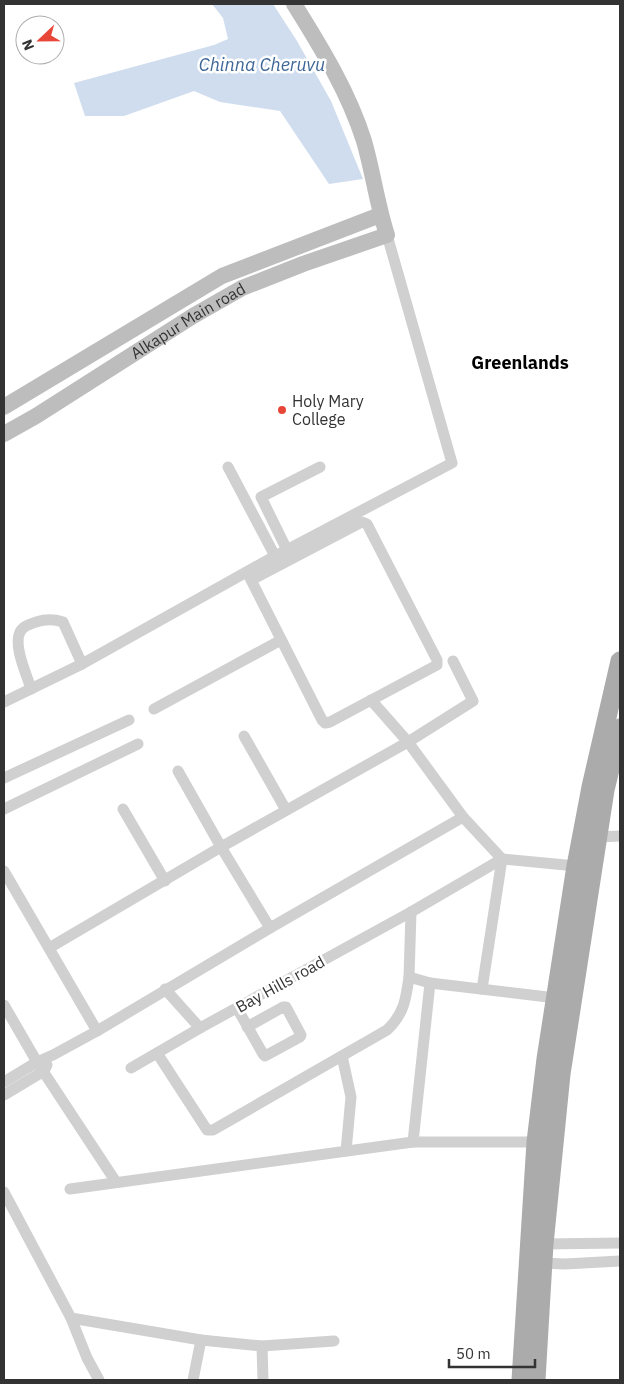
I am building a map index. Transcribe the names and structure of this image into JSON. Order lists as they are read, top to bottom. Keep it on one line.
{"streets":{"street":["Alkapur Main road","Bay Hills road"]},"districts":["Greenlands"],"water":["Chinna Cheruvu"],"places":["Holy Mary College"],"scale_bar":"50 m","north":"left"}
